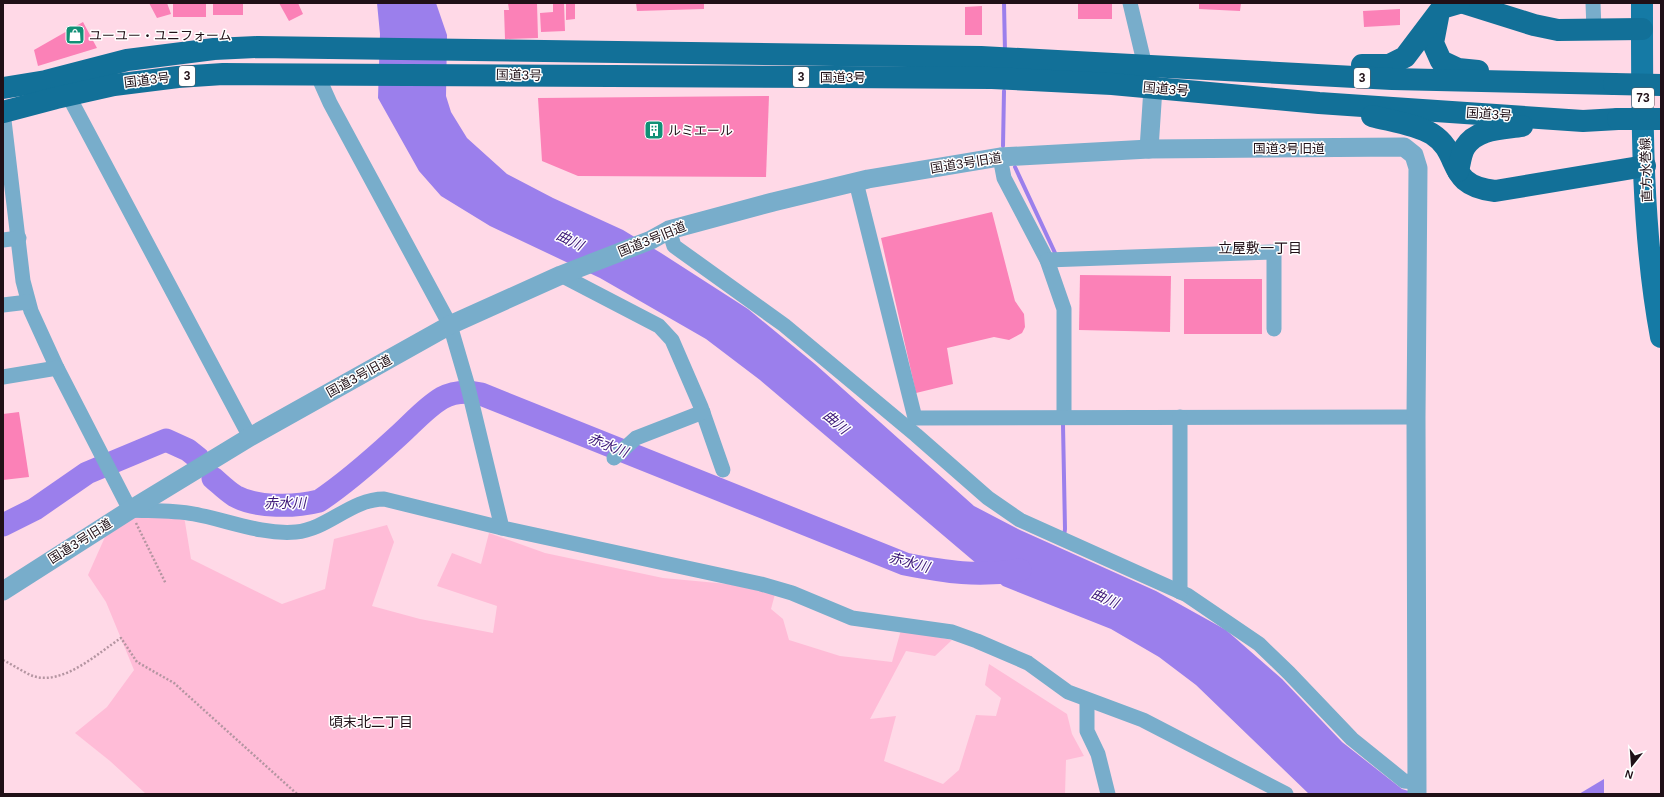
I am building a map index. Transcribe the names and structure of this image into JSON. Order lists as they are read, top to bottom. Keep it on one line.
{"streets":{"highway":["国道3号","3"],"main road":["73","直方水巻線"],"street":["国道3号旧道"]},"districts":["立屋敷一丁目","頃末北二丁目"],"water":["曲川","赤水川"],"places":{"shop":["ユーユー・ユニフォーム"],"building":["ルミエール"]},"north":"bottom"}
